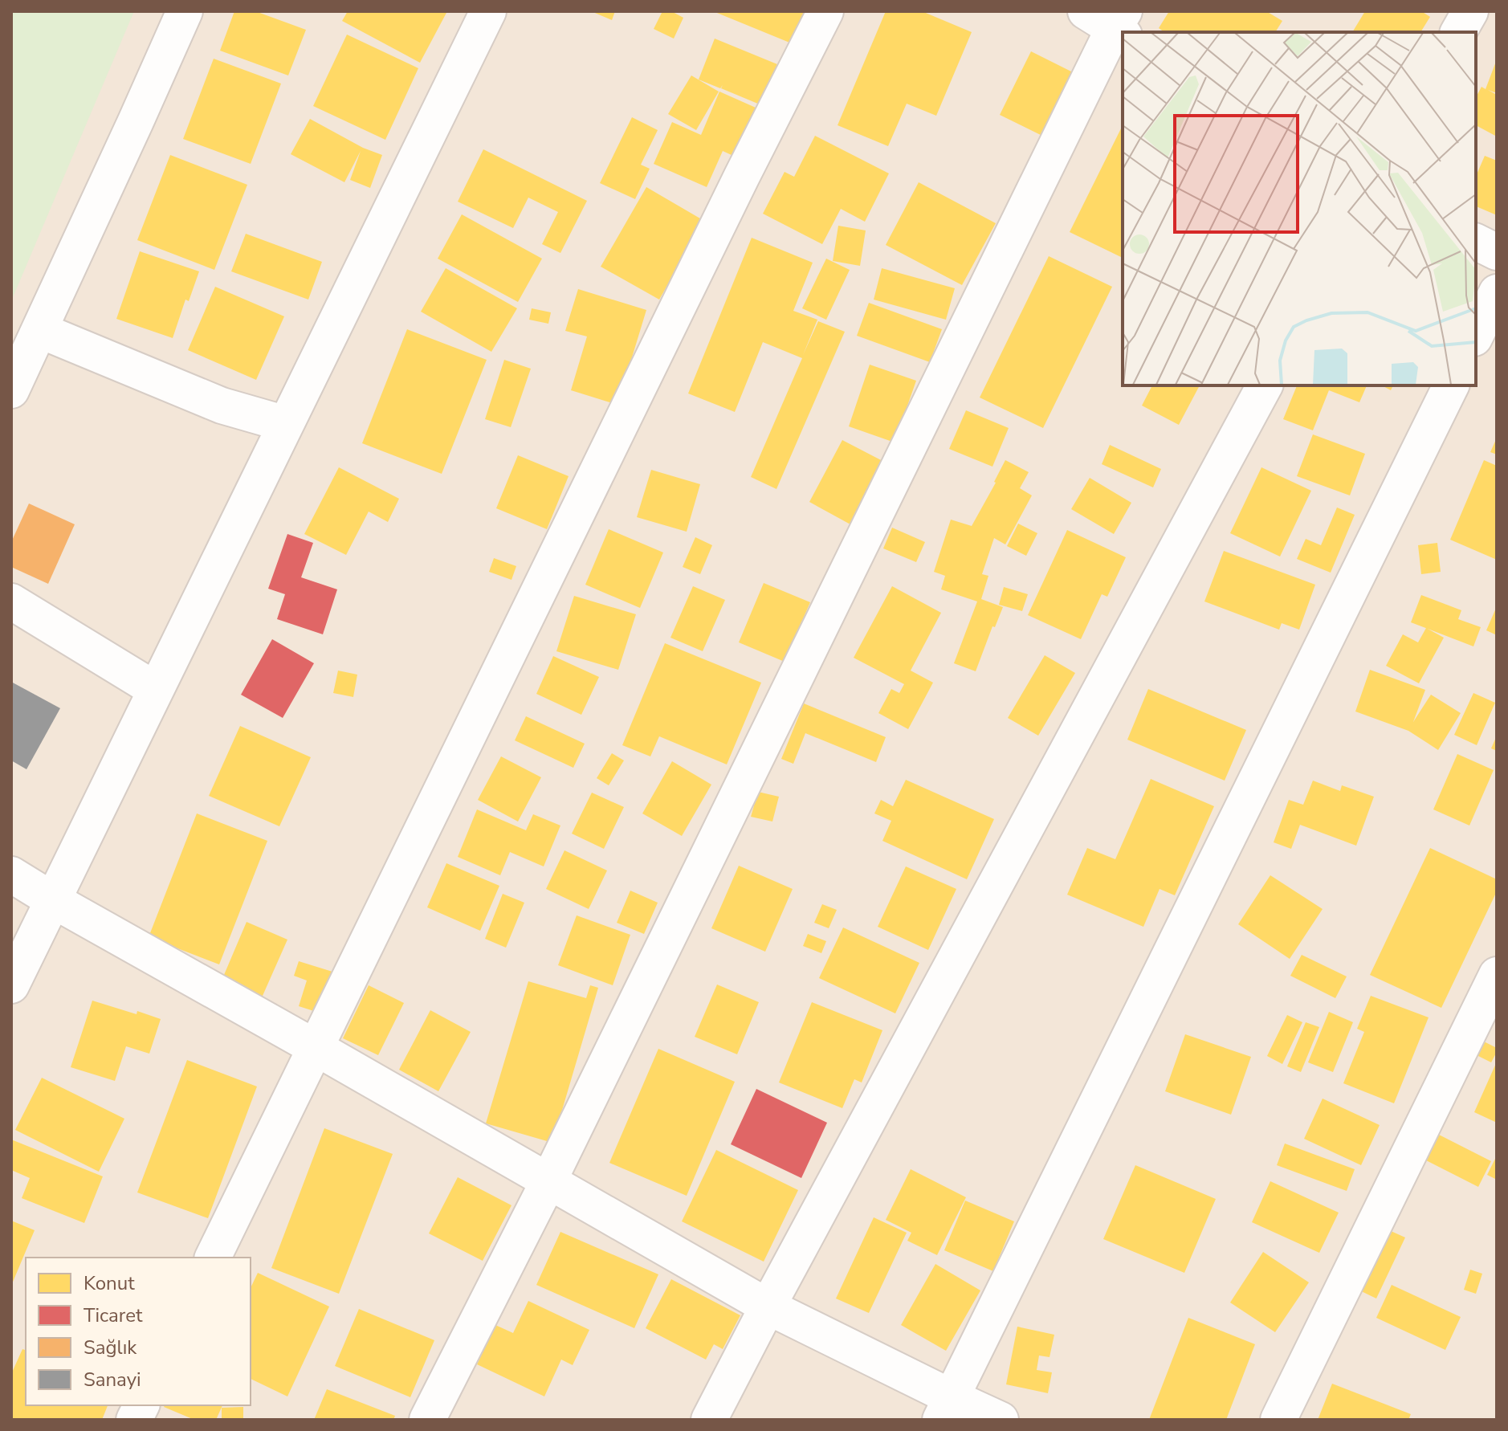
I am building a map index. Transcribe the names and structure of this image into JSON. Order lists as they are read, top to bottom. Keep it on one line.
{"legend":["Konut","Ticaret","Sağlık","Sanayi"]}
